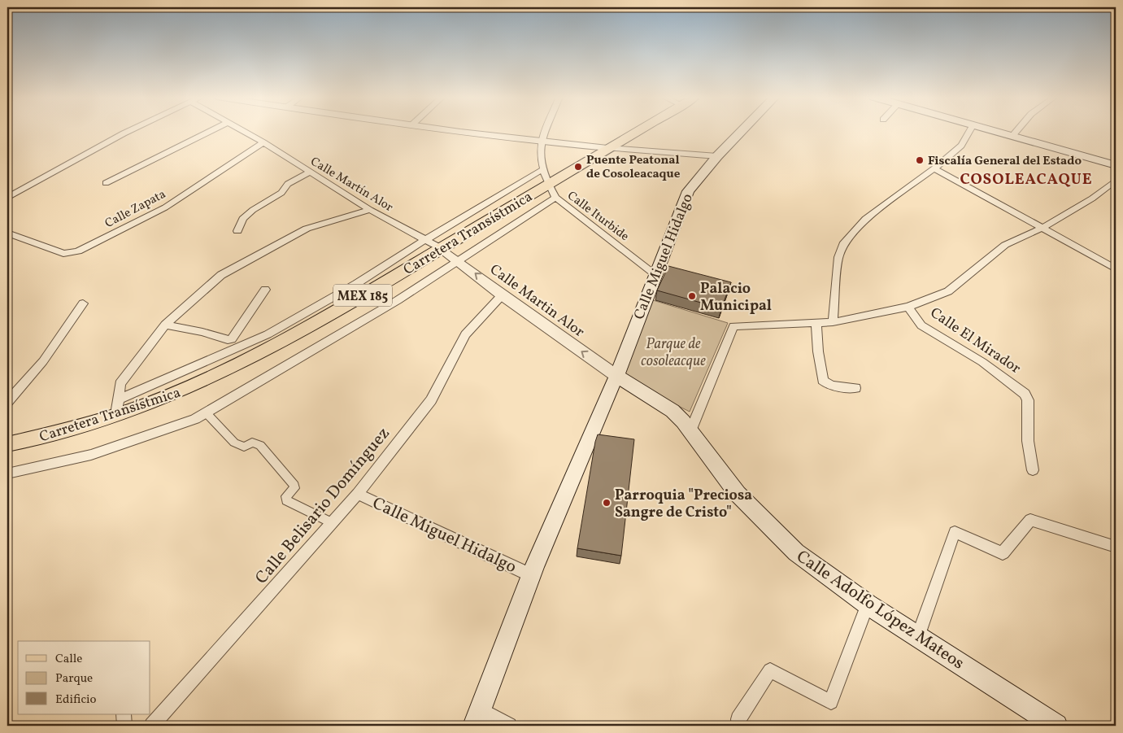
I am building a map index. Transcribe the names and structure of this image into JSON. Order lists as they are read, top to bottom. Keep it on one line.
{"streets":{"main road":["Carretera Transístmica","Calle Miguel Hidalgo","MEX 185","Calle Adolfo López Mateos"],"street":["Calle Martín Alor","Calle Zapata","Calle Iturbide","Calle Martin Alor","Calle El Mirador","Calle Belisario Domínguez"]},"crossings":[["Calle Martín Alor","Calle Zapata"],["Calle Martín Alor","Carretera Transístmica"],["Calle Martín Alor","Calle Martin Alor"],["Calle Iturbide","Carretera Transístmica"],["Calle Iturbide","Calle Miguel Hidalgo"],["Carretera Transístmica","Calle Martin Alor"],["Calle Miguel Hidalgo","Calle Martin Alor"],["Calle Miguel Hidalgo","Calle Belisario Domínguez"],["Calle Miguel Hidalgo","Calle Adolfo López Mateos"],["Calle Martin Alor","Calle Belisario Domínguez"],["Calle Martin Alor","Calle Adolfo López Mateos"]],"one_way":["Calle Martin Alor"],"districts":["COSOLEACAQUE"],"parks":["Parque de cosoleacque"],"places":["Fiscalía General del Estado","Puente Peatonal de Cosoleacaque","Palacio Municipal","Parroquia \"Preciosa Sangre de Cristo\""],"legend":["Calle","Parque","Edificio"]}
